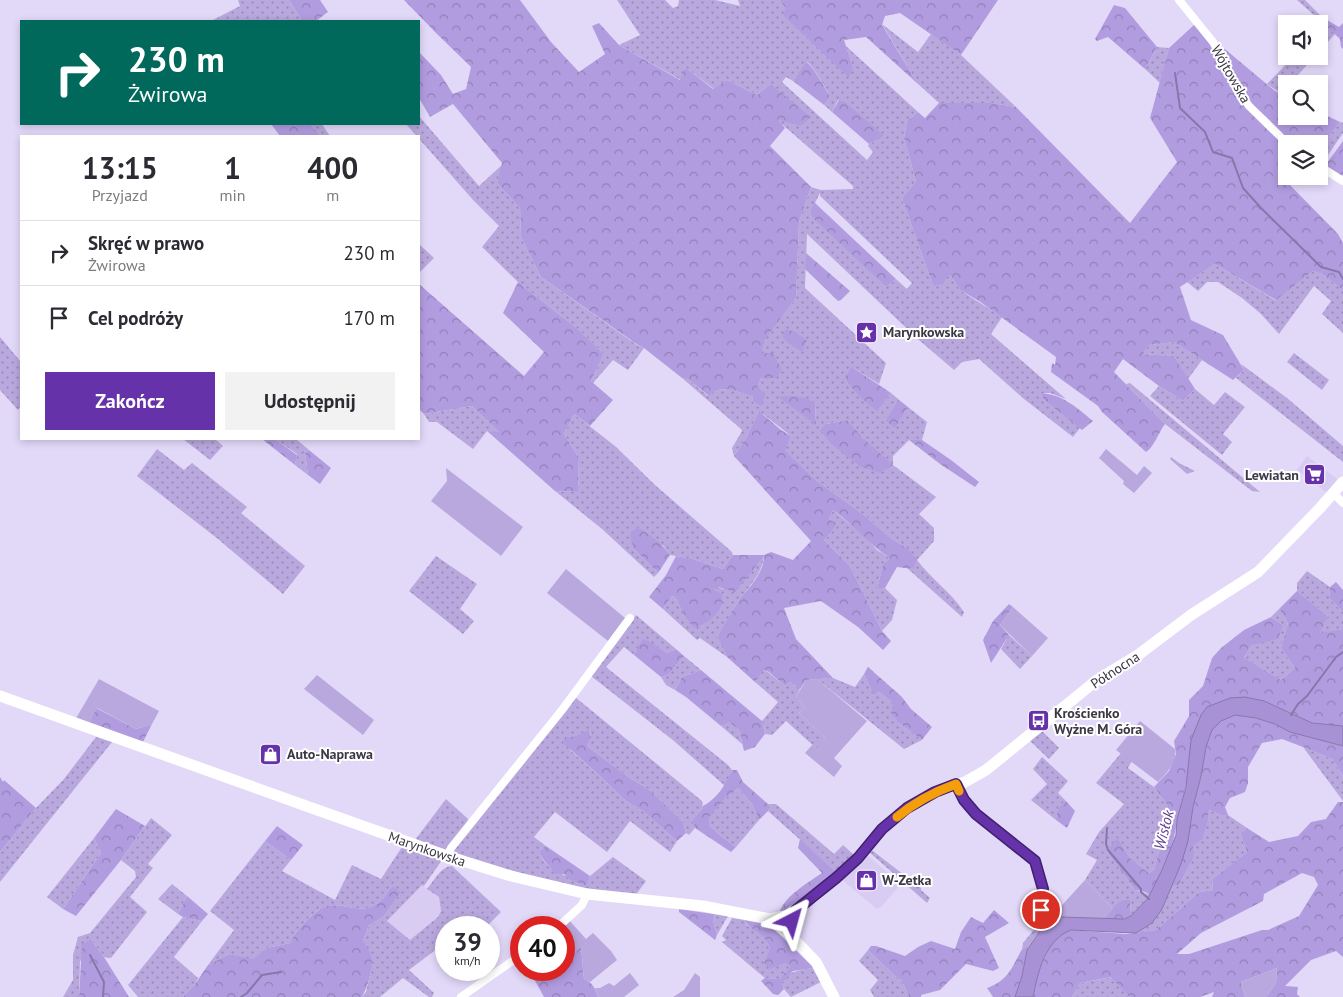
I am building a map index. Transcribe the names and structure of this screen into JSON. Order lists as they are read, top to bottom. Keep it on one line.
{"streets":{"street":["Wójtowska","Północna","Marynkowska"]},"crossings":[["Północna","Marynkowska"]],"water":["Wisłok"],"places":{"place":["Marynkowska"],"supermarket":["Lewiatan"],"bus stop":["Krościenko Wyżne M. Góra"],"shop":["Auto-Naprawa","W-Zetka"]},"page":{"turn":["230 m","Żwirowa"],"eta":["13:15","Przyjazd","1","min","400","m"],"list":[{"name":"Skręć w prawo","note":"Żwirowa","value":"230 m"},{"name":"Cel podróży","value":"170 m"}],"buttons":["Zakończ","Udostępnij"],"speed":"39 km/h","limit":"40"}}
